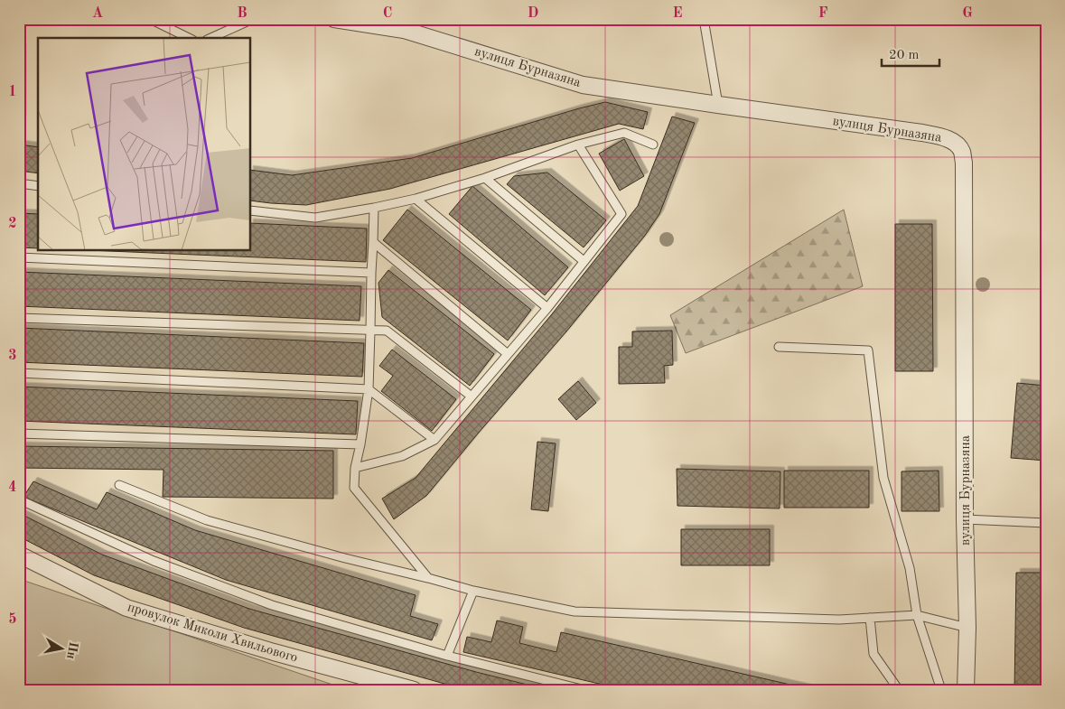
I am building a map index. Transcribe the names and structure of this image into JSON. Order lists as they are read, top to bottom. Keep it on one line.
{"streets":{"street":["вулиця Бурназяна","провулок Миколи Хвильового"]},"scale_bar":"20 m","north":"right","grid":{"columns":["A","B","C","D","E","F","G"],"rows":["1","2","3","4","5"]}}
